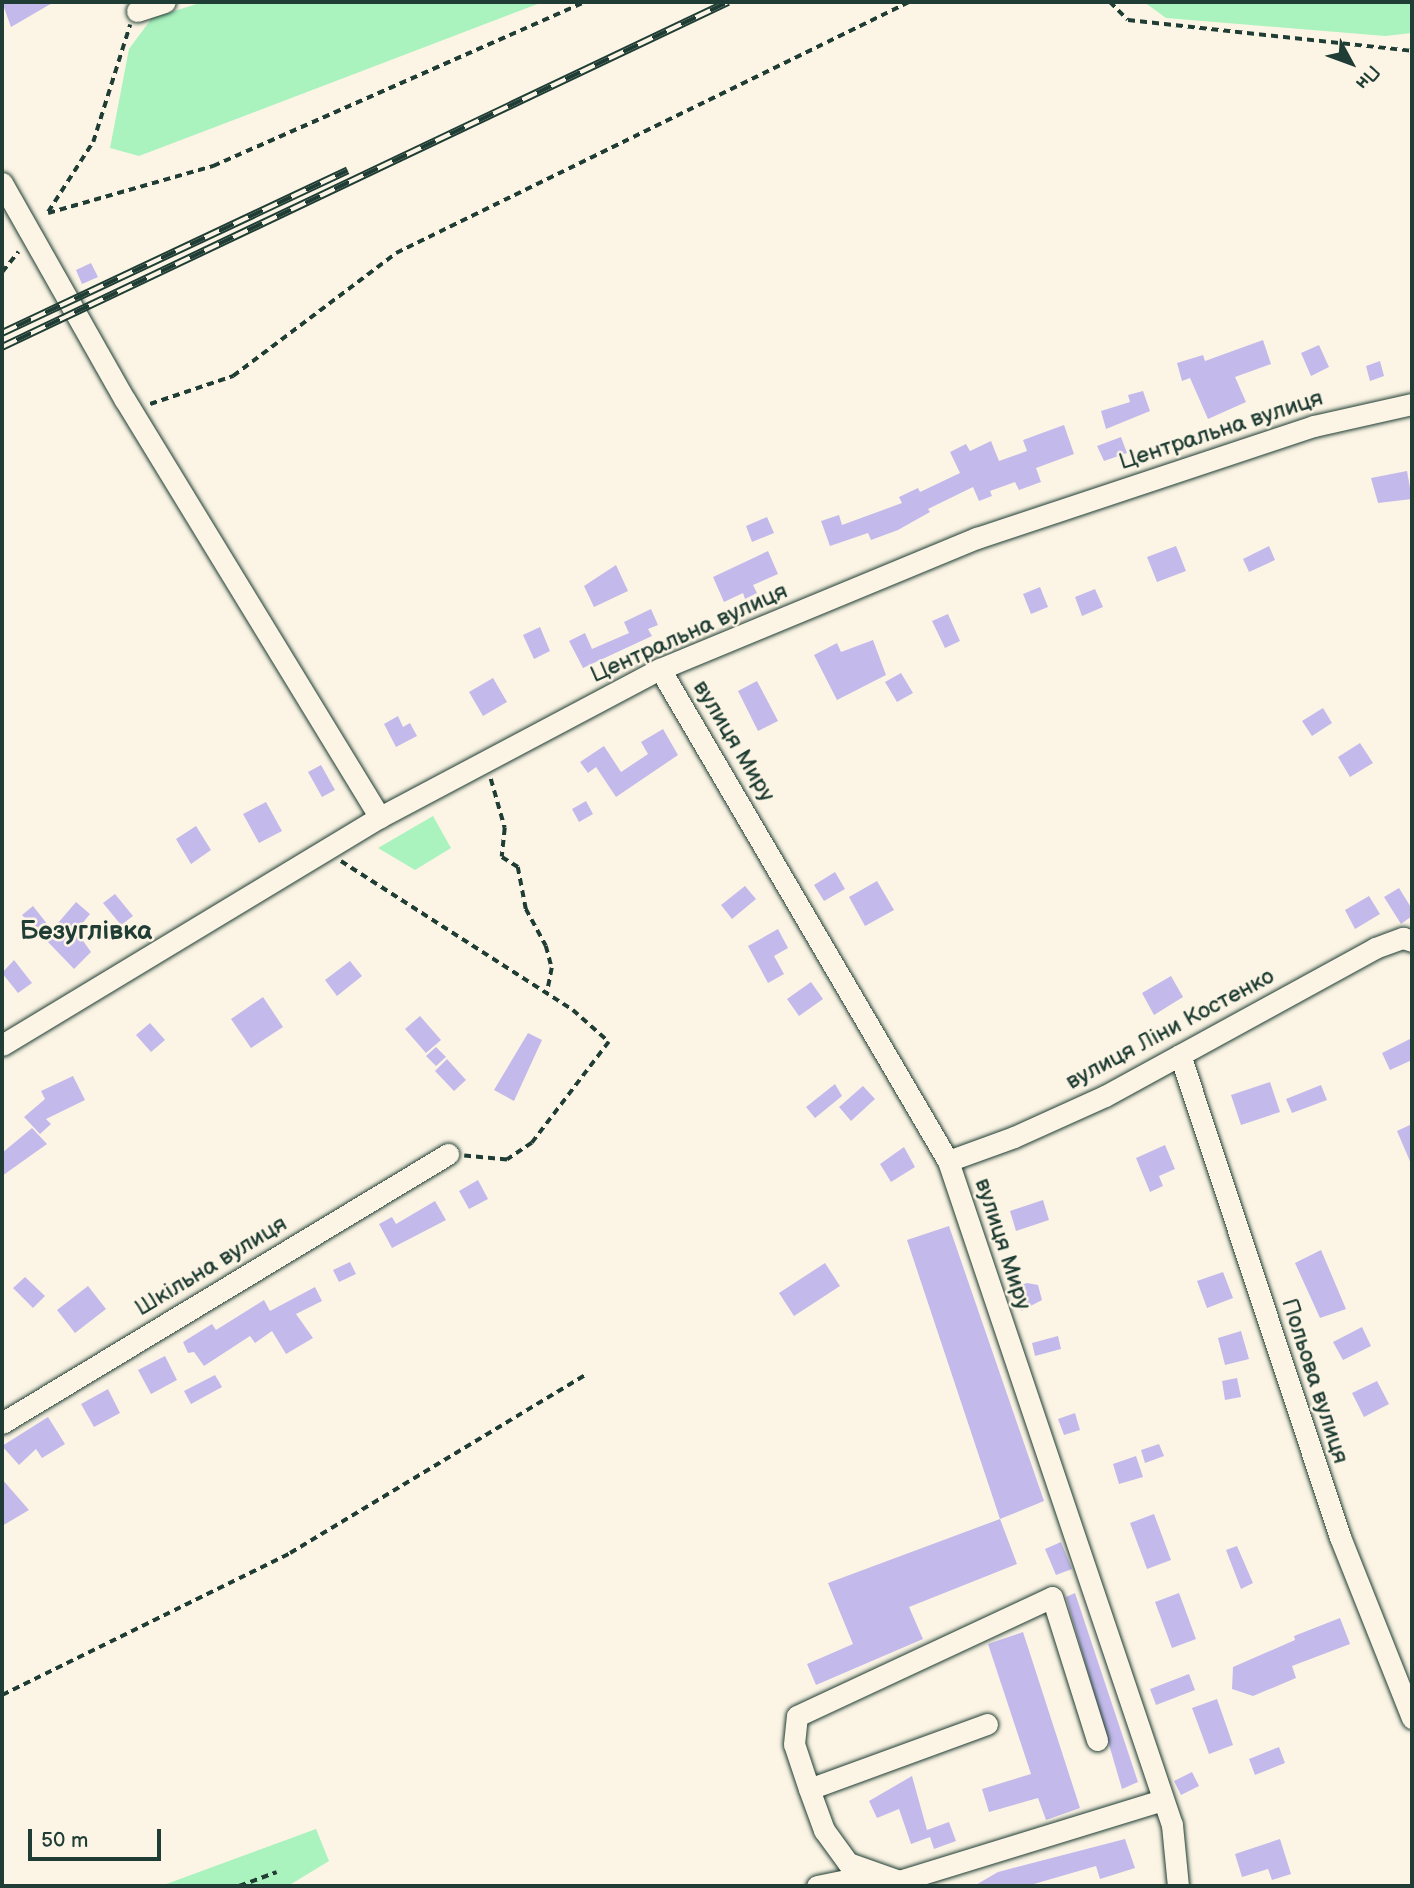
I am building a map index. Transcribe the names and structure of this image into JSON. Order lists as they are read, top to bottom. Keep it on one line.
{"streets":{"street":["Центральна вулиця","вулиця Миру","вулиця Ліни Костенко","Шкільна вулиця","Польова вулиця"]},"crossings":[["Центральна вулиця","вулиця Миру"],["вулиця Миру","вулиця Ліни Костенко"],["вулиця Ліни Костенко","Польова вулиця"]],"districts":["Безуглівка"],"scale_bar":"50 m","north":"bottom right"}
